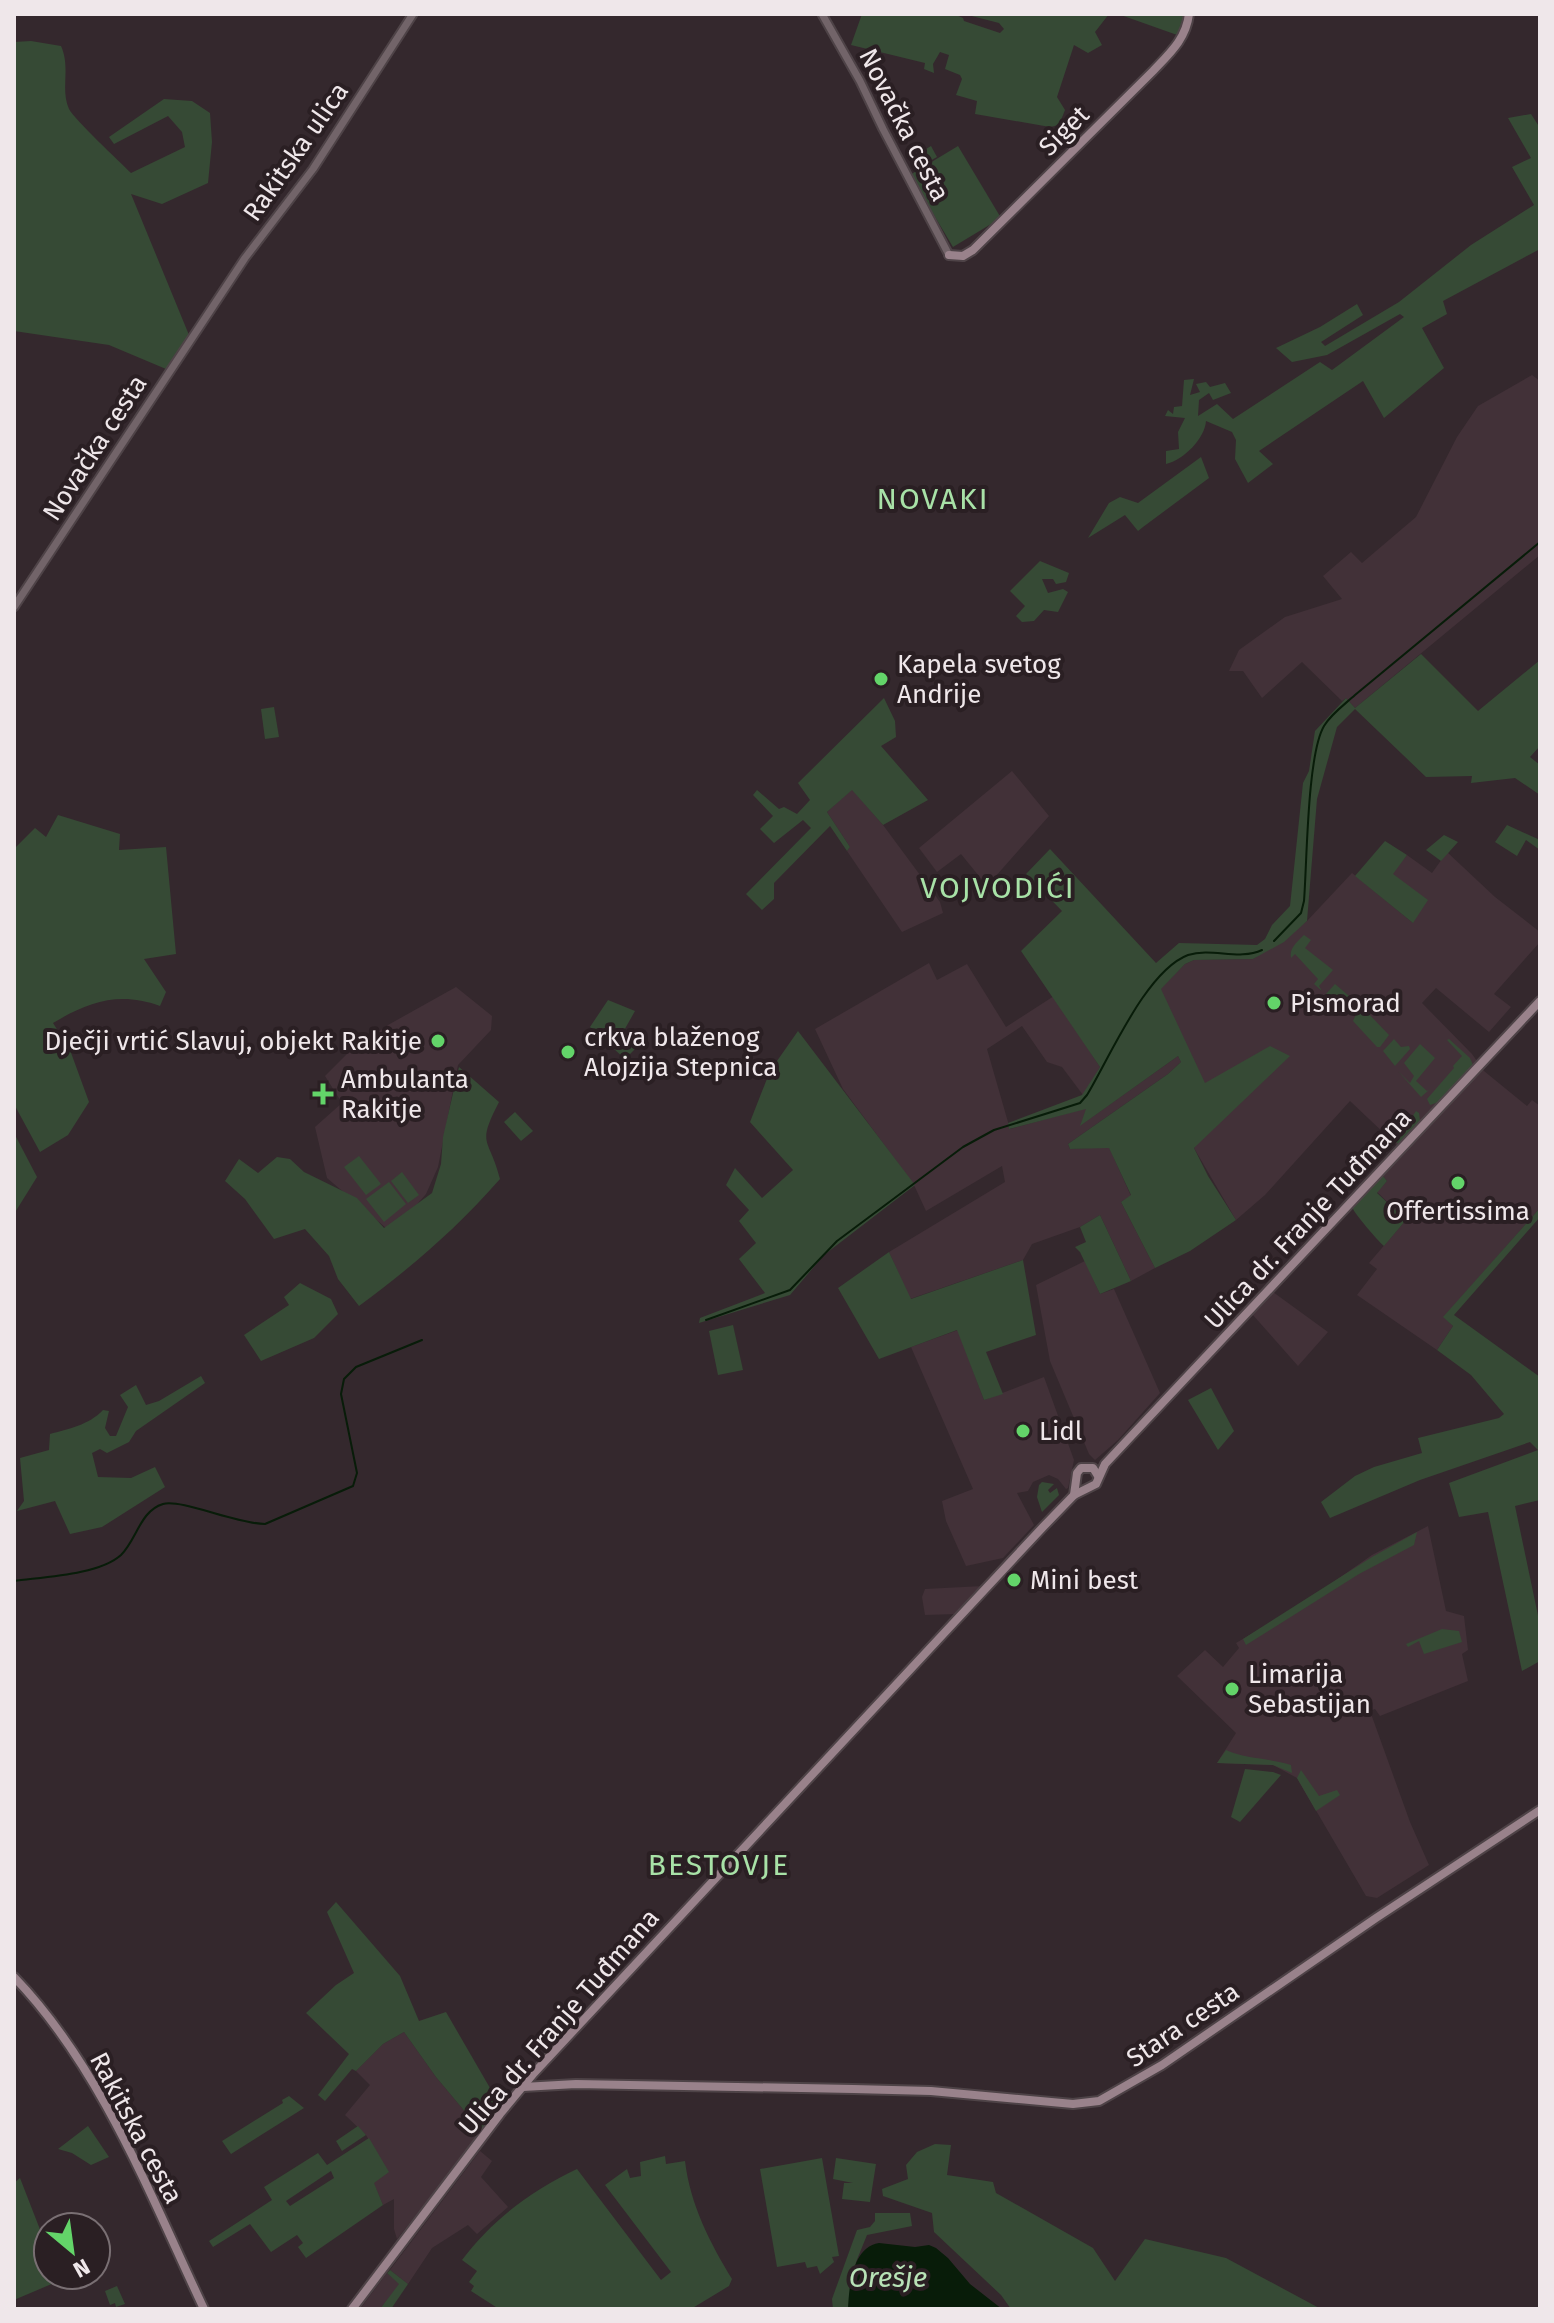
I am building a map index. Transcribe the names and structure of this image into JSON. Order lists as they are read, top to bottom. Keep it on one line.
{"streets":{"main road":["Siget","Ulica dr. Franje Tuđmana","Stara cesta","Rakitska cesta"],"street":["Novačka cesta","Rakitska ulica"]},"crossings":[["Novačka cesta","Siget"],["Novačka cesta","Rakitska ulica"],["Ulica dr. Franje Tuđmana","Stara cesta"]],"districts":["NOVAKI","VOJVODIĆI","BESTOVJE"],"water":["Orešje"],"places":{"other":["Kapela svetog Andrije","Pismorad","Dječji vrtić Slavuj, objekt Rakitje","crkva blaženog Alojzija Stepnica","Offertissima","Lidl","Mini best","Limarija Sebastijan"],"health":["Ambulanta Rakitje"]},"north":"bottom right"}
